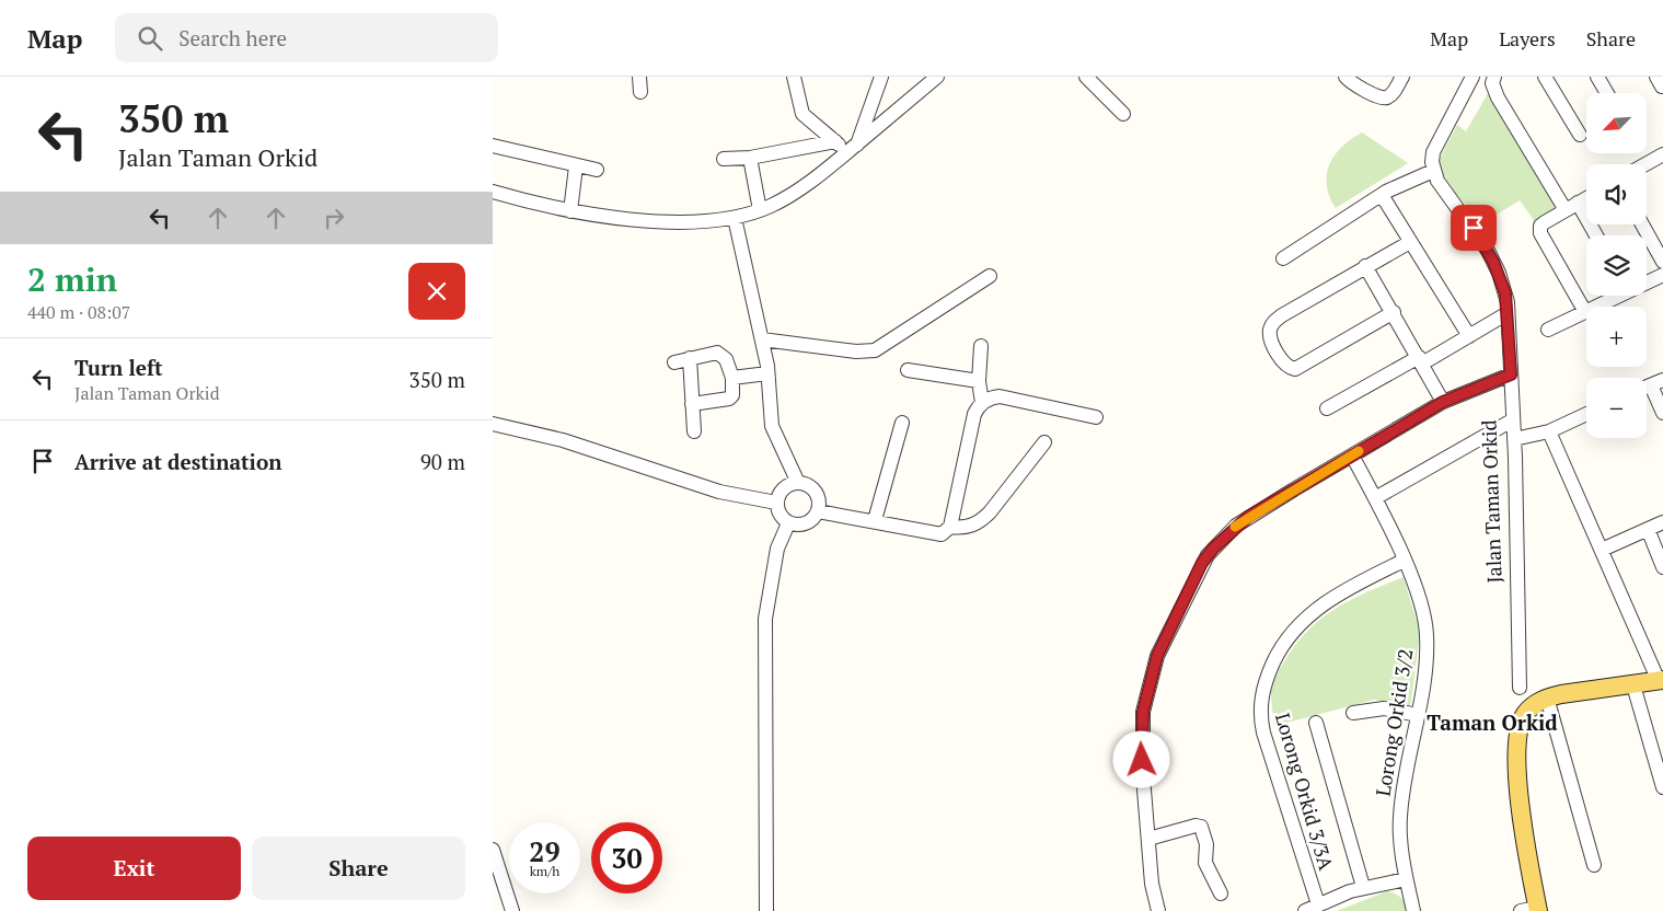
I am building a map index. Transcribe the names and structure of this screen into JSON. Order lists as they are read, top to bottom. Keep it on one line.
{"streets":{"street":["Jalan Taman Orkid","Lorong Orkid 3/2","Lorong Orkid 3/3A"]},"crossings":[["Lorong Orkid 3/2","Lorong Orkid 3/3A"]],"districts":["Taman Orkid"],"north":"bottom left","page":{"header":"Map","search":"Search here","nav":["Map","Layers","Share"],"turn":["350 m","Jalan Taman Orkid"],"map_buttons":["+","−"],"heading":["2 min","440 m · 08:07"],"list":[{"name":"Turn left","note":"Jalan Taman Orkid","value":"350 m"},{"name":"Arrive at destination","value":"90 m"}],"speed":"29 km/h","limit":"30","buttons":["Exit","Share"]}}
